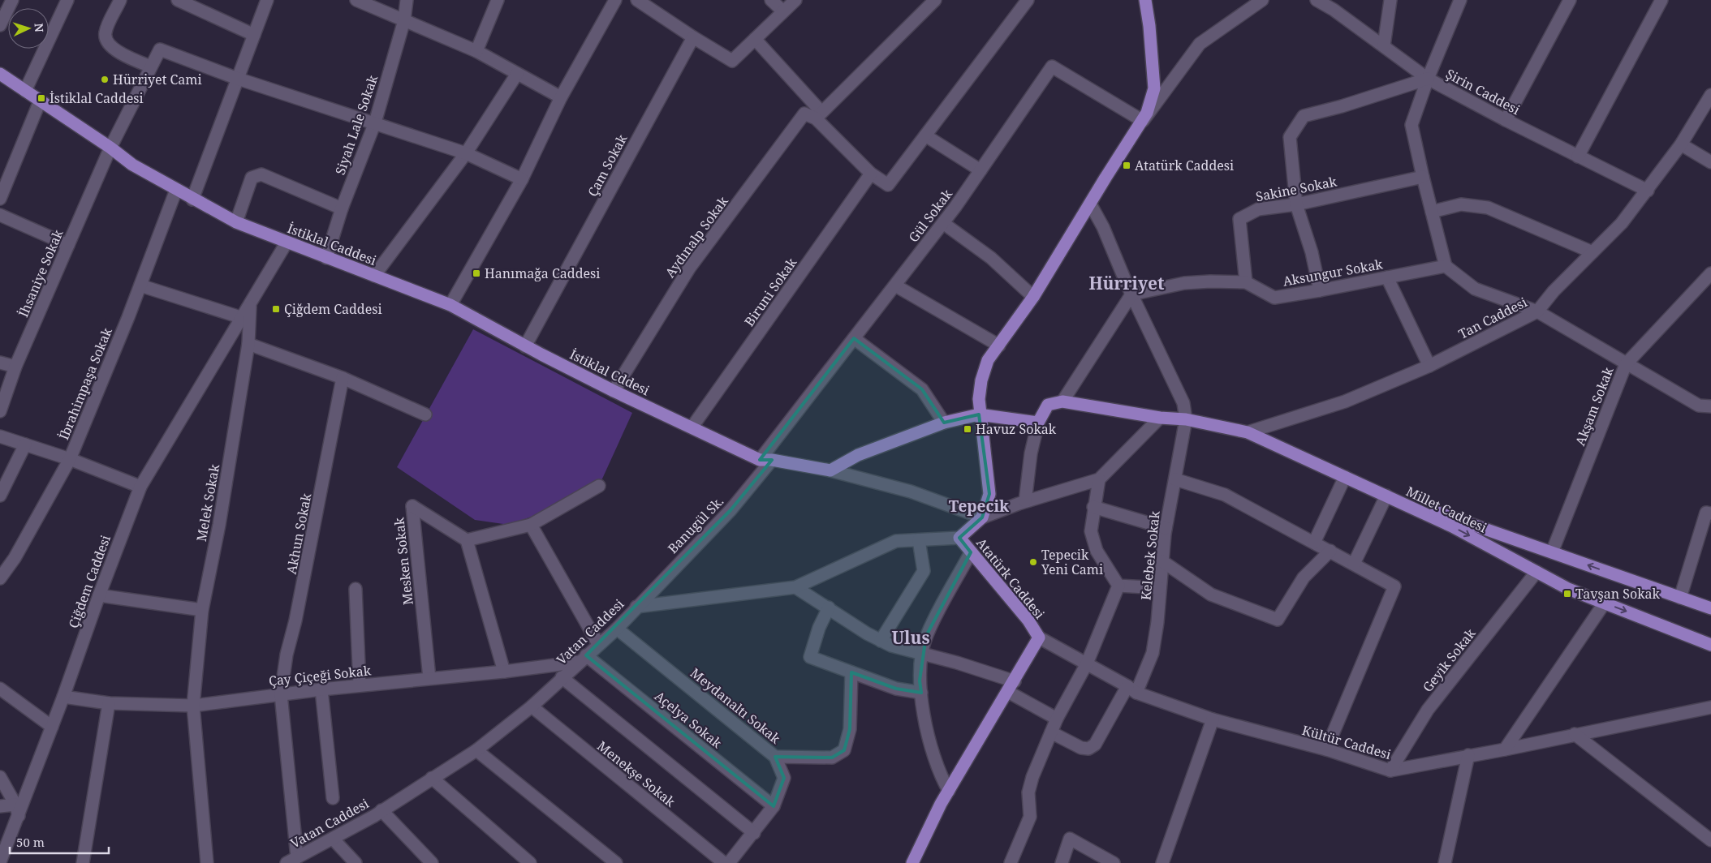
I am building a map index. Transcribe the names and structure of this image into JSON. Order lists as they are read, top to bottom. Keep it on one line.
{"streets":{"main road":["İstiklal Caddesi","İstiklal Cddesi","Millet Caddesi","Atatürk Caddesi"],"street":["Şirin Caddesi","Siyah Lale Sokak","Çam Sokak","Sakine Sokak","Gül Sokak","Aydınalp Sokak","Aksungur Sokak","İhsaniye Sokak","Biruni Sokak","Tan Caddesi","İbrahimpaşa Sokak","Akşam Sokak","Melek Sokak","Banugül Sk.","Akhun Sokak","Kelebek Sokak","Mesken Sokak","Çiğdem Caddesi","Vatan Caddesi","Geyik Sokak","Çay Çiçeği Sokak","Meydanaltı Sokak","Açelya Sokak","Kültür Caddesi","Menekşe Sokak"]},"crossings":[["Şirin Caddesi","Tan Caddesi"],["Siyah Lale Sokak","İstiklal Caddesi"],["Çam Sokak","İstiklal Cddesi"],["Sakine Sokak","Aksungur Sokak"],["Gül Sokak","İstiklal Cddesi"],["Gül Sokak","Banugül Sk."],["Gül Sokak","Atatürk Caddesi"],["Aydınalp Sokak","İstiklal Cddesi"],["İstiklal Caddesi","İhsaniye Sokak"],["İstiklal Caddesi","İstiklal Cddesi"],["İstiklal Caddesi","İbrahimpaşa Sokak"],["İstiklal Caddesi","Çiğdem Caddesi"],["Biruni Sokak","İstiklal Cddesi"],["İstiklal Cddesi","Banugül Sk."],["Akşam Sokak","Millet Caddesi"],["Melek Sokak","Çiğdem Caddesi"],["Melek Sokak","Çay Çiçeği Sokak"],["Millet Caddesi","Geyik Sokak"],["Banugül Sk.","Vatan Caddesi"],["Akhun Sokak","Vatan Caddesi"],["Akhun Sokak","Çay Çiçeği Sokak"],["Kelebek Sokak","Kültür Caddesi"],["Mesken Sokak","Çay Çiçeği Sokak"],["Atatürk Caddesi","Vatan Caddesi"],["Atatürk Caddesi","Kültür Caddesi"],["Çiğdem Caddesi","Çay Çiçeği Sokak"],["Vatan Caddesi","Çay Çiçeği Sokak"],["Vatan Caddesi","Meydanaltı Sokak"],["Vatan Caddesi","Açelya Sokak"],["Vatan Caddesi","Menekşe Sokak"],["Geyik Sokak","Kültür Caddesi"],["Çay Çiçeği Sokak","Açelya Sokak"],["Meydanaltı Sokak","Açelya Sokak"]],"districts":["Hürriyet","Tepecik","Ulus"],"places":{"other":["Hürriyet Cami","Tepecik Yeni Cami"],"transit":["İstiklal Caddesi","Atatürk Caddesi","Hanımağa Caddesi","Çiğdem Caddesi","Havuz Sokak","Tavşan Sokak"]},"scale_bar":"50 m","north":"right"}
